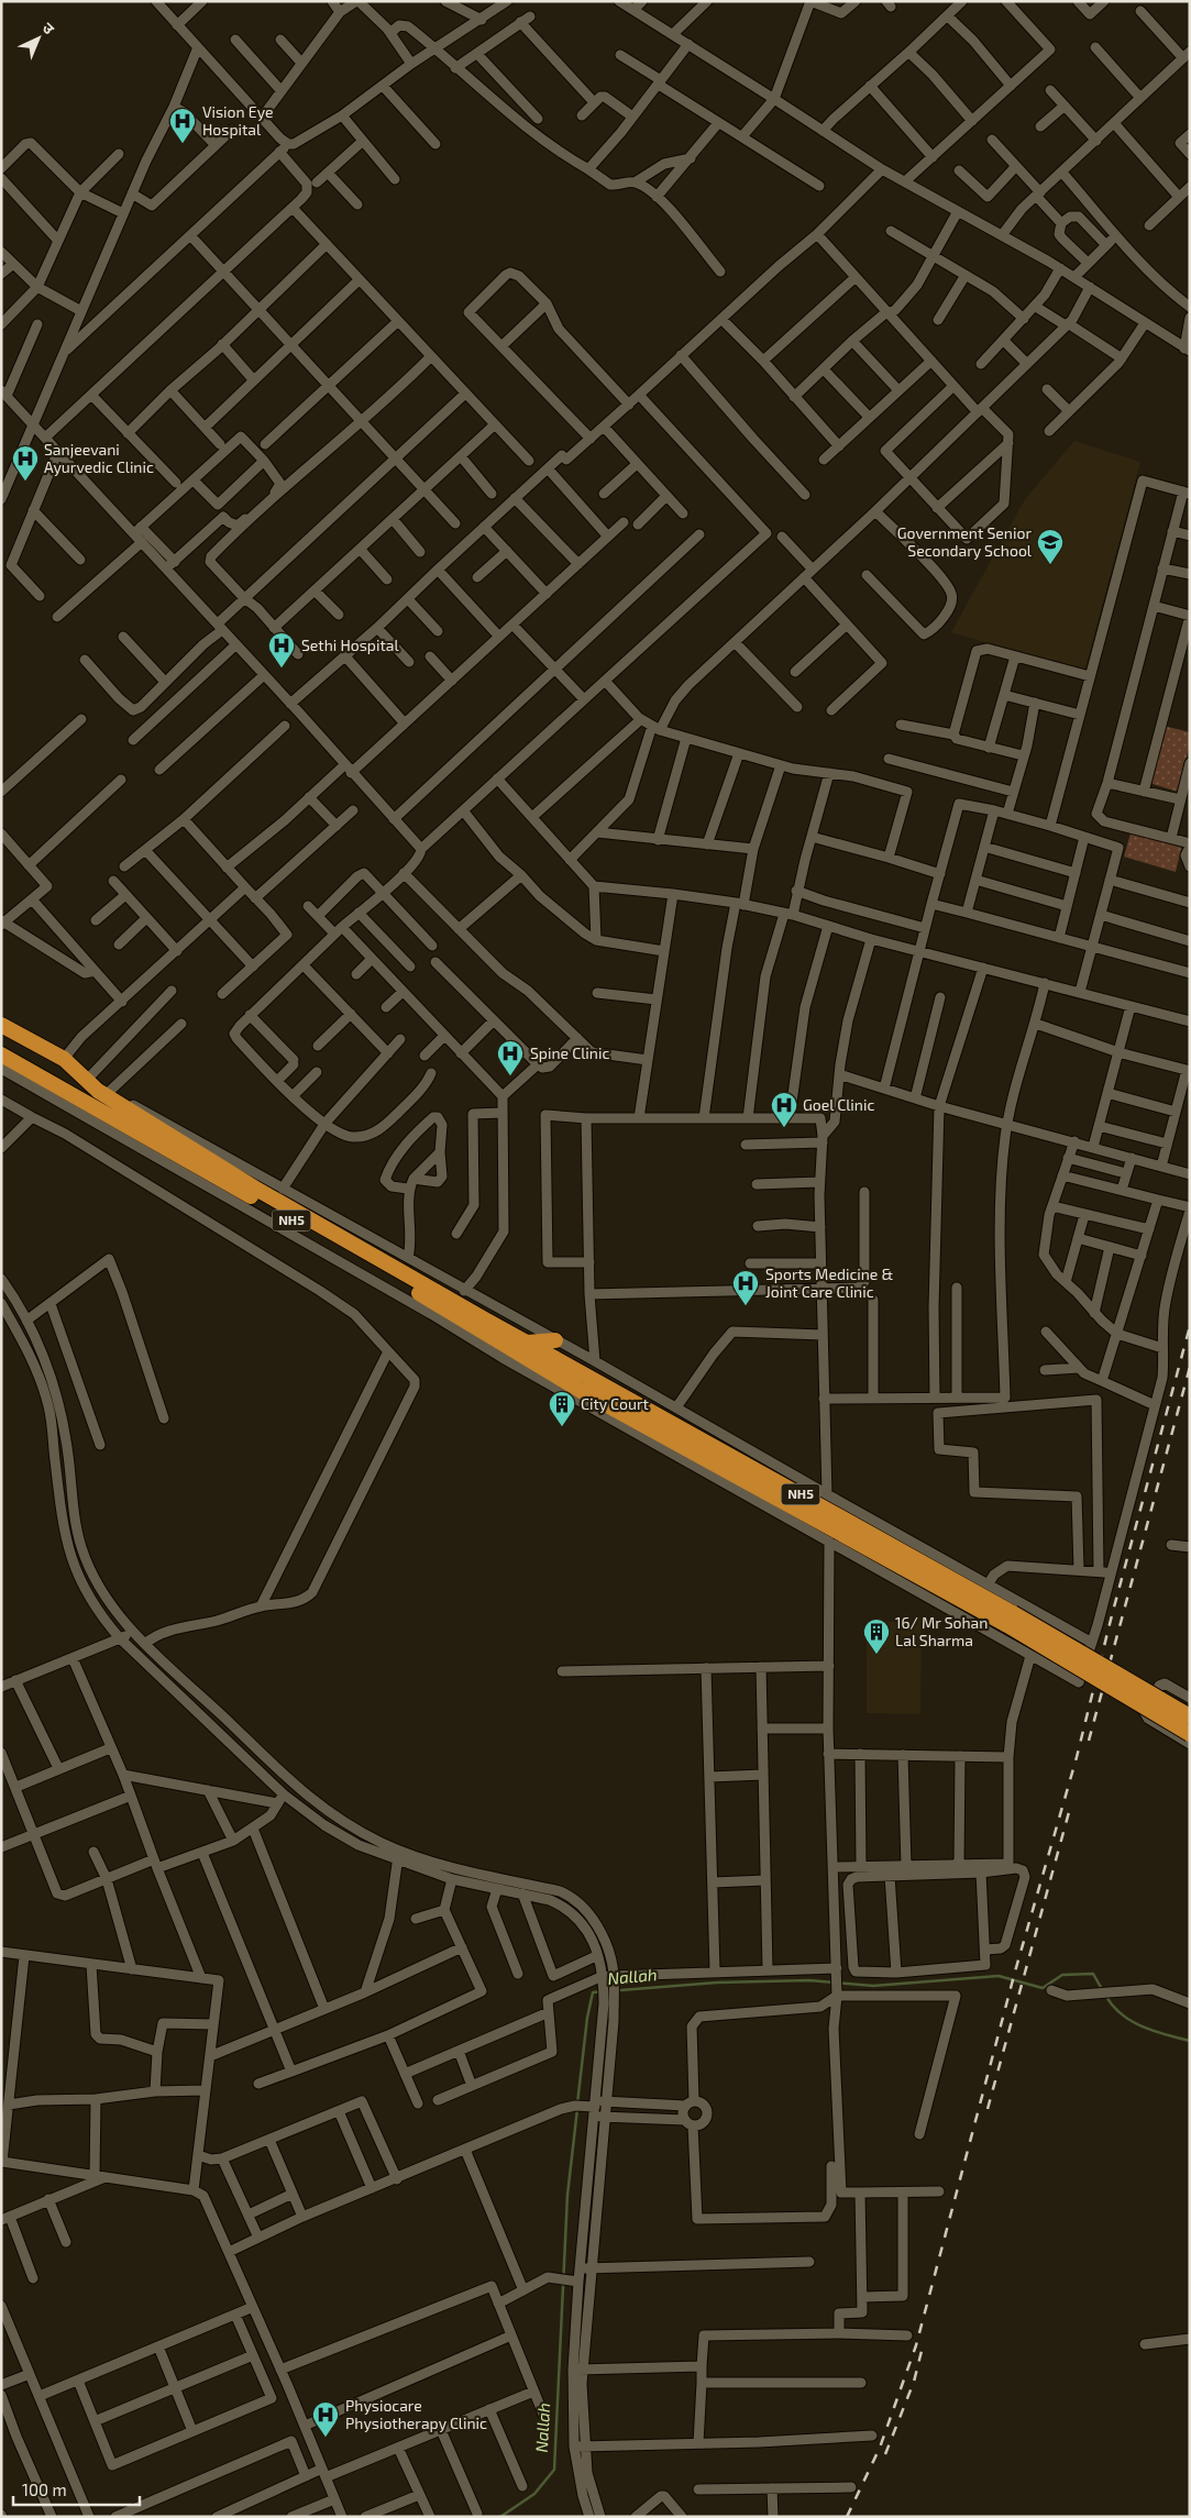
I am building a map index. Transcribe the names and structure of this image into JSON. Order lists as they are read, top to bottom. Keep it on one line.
{"streets":{"highway":["NH5"]},"water":["Nallah"],"places":{"hospital":["Vision Eye Hospital","Sanjeevani Ayurvedic Clinic","Sethi Hospital","Spine Clinic","Goel Clinic","Sports Medicine & Joint Care Clinic","Physiocare Physiotherapy Clinic"],"school or university":["Government Senior Secondary School"],"building":["City Court","16/ Mr Sohan Lal Sharma"]},"scale_bar":"100 m","north":"top right"}
